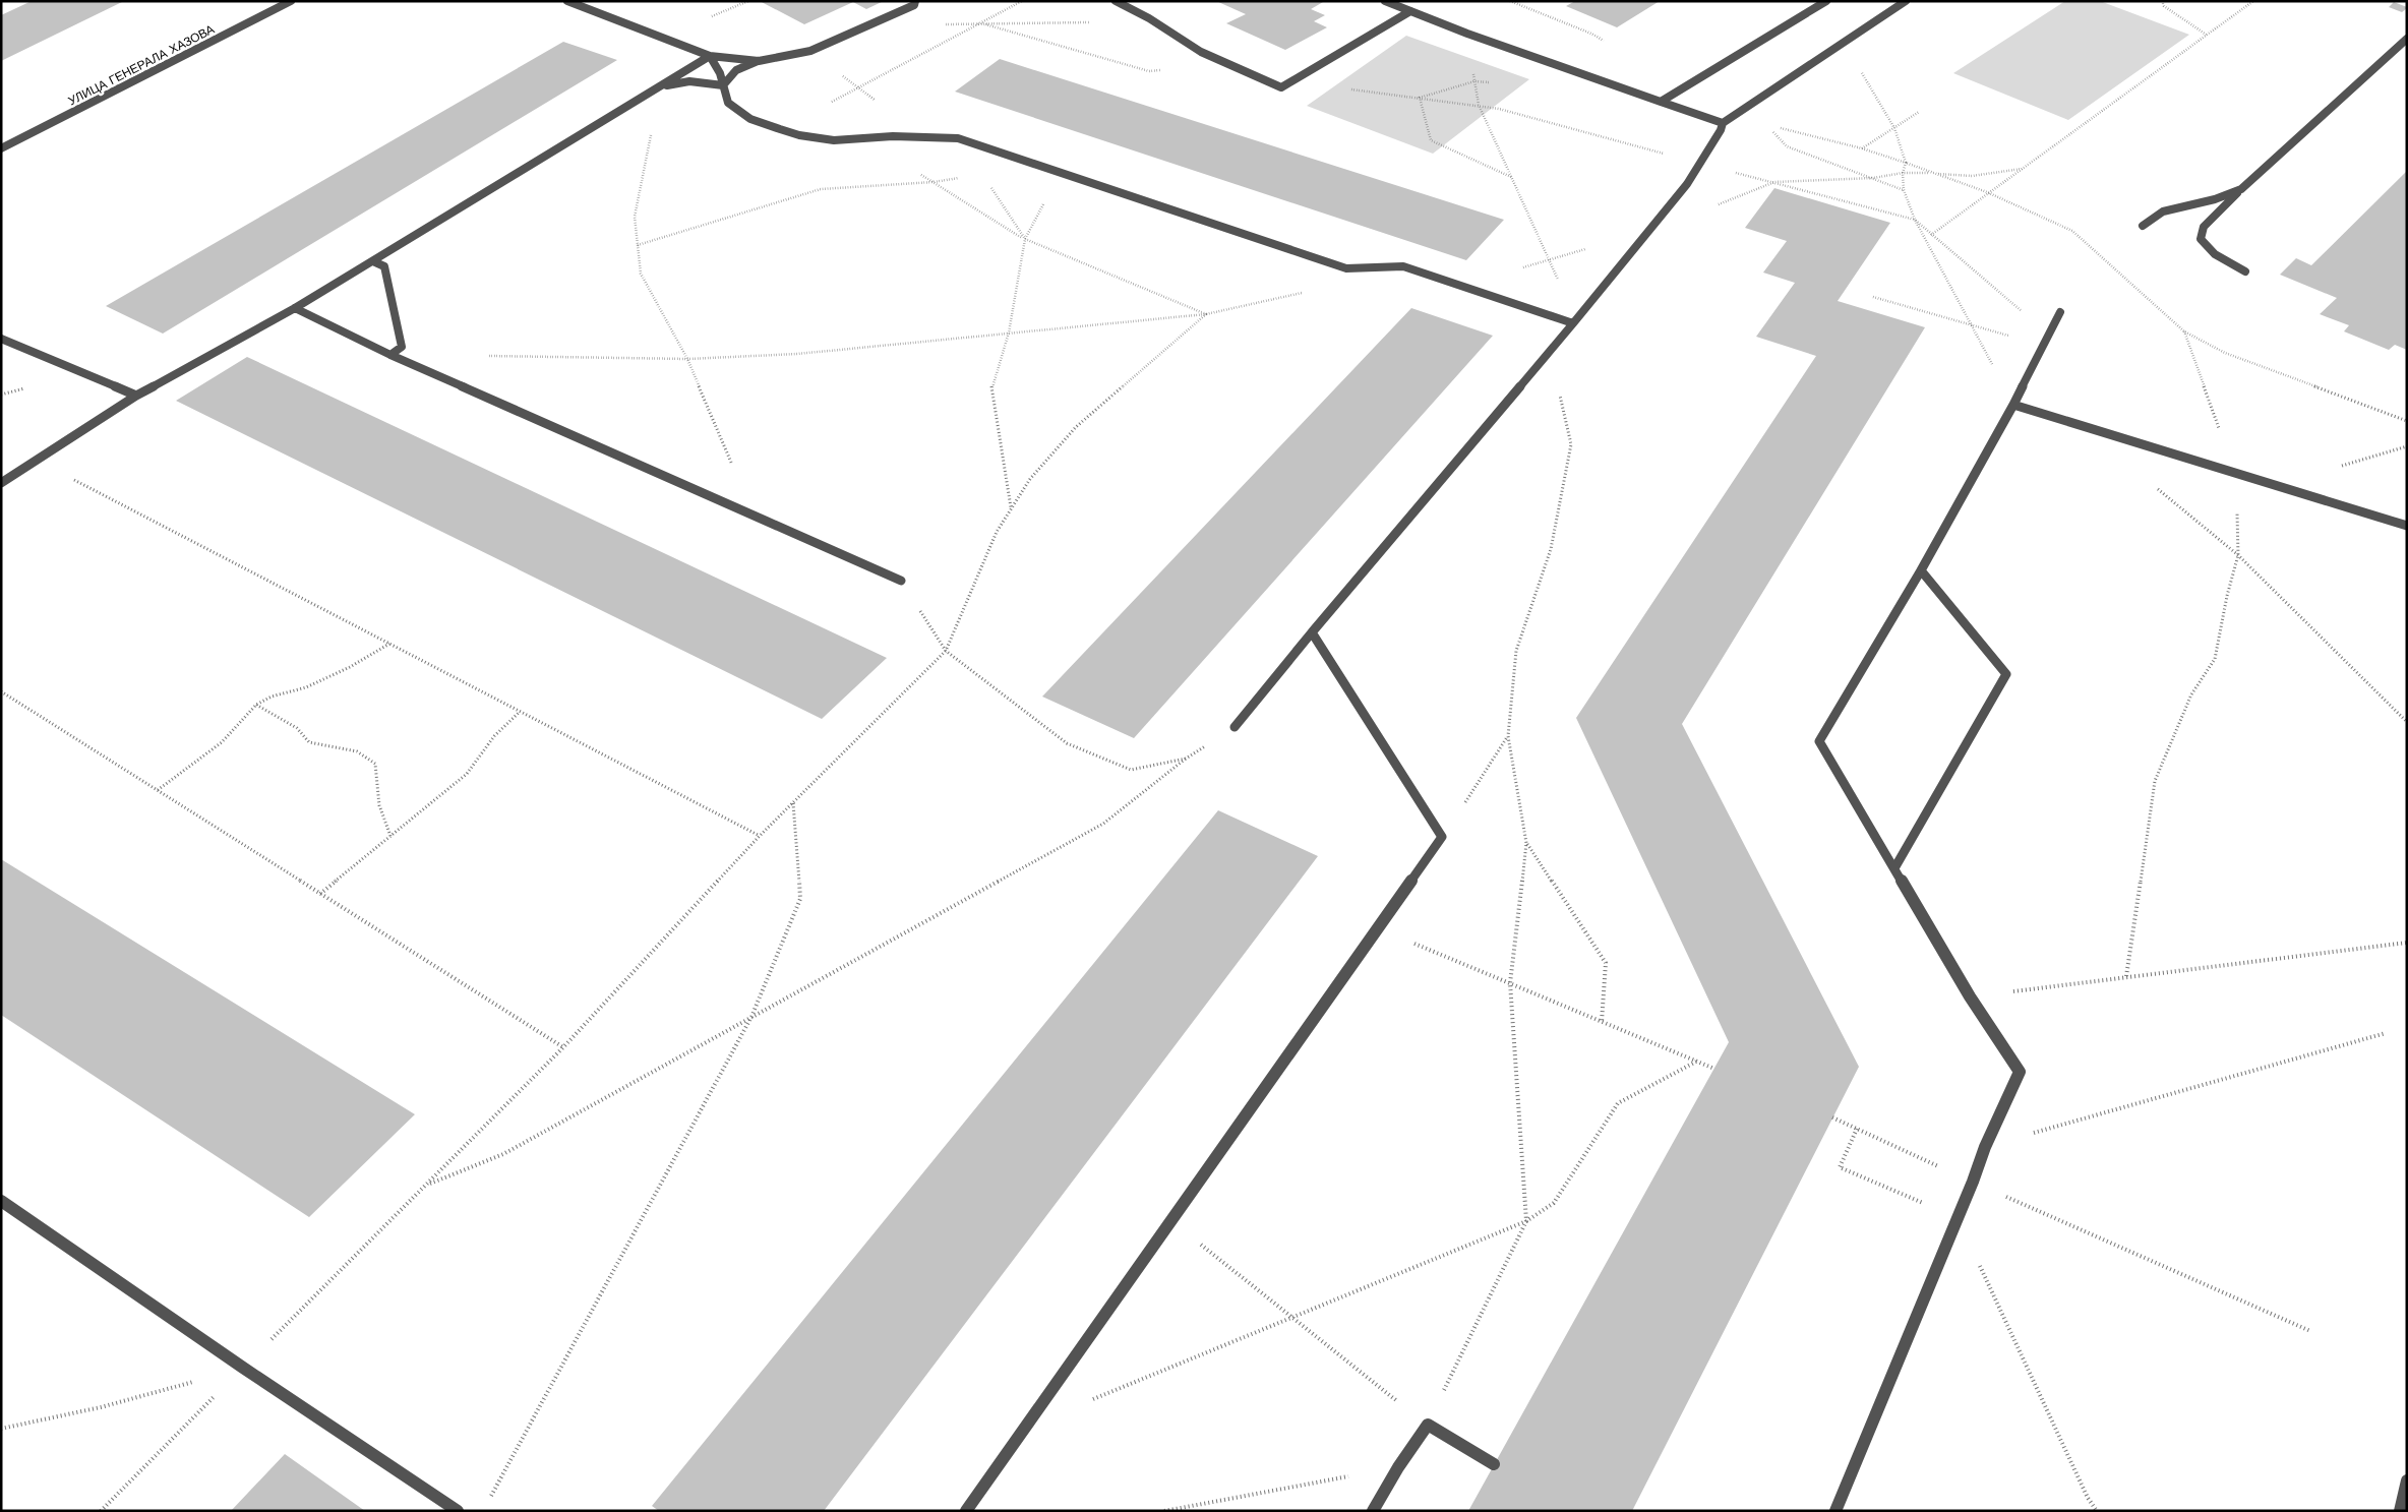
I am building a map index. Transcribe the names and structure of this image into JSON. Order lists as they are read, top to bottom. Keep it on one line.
{"streets":{"street":["УЛИЦА ГЕНЕРАЛА ХАЗОВА"]}}
